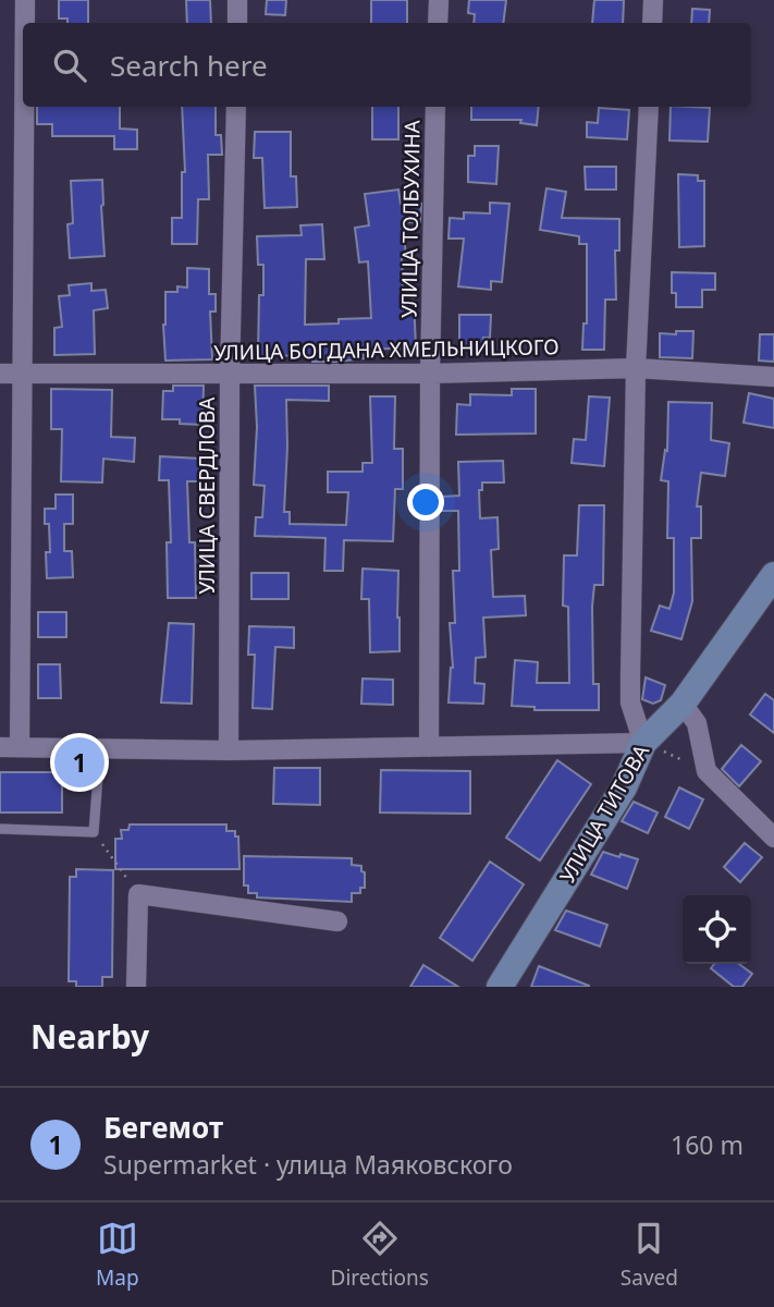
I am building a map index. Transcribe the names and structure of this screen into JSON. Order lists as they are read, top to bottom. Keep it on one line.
{"streets":{"street":["УЛИЦА ТОЛБУХИНА","УЛИЦА БОГДАНА ХМЕЛЬНИЦКОГО","УЛИЦА СВЕРДЛОВА","УЛИЦА ТИТОВА"]},"crossings":[["УЛИЦА ТОЛБУХИНА","УЛИЦА БОГДАНА ХМЕЛЬНИЦКОГО"],["УЛИЦА БОГДАНА ХМЕЛЬНИЦКОГО","УЛИЦА СВЕРДЛОВА"]],"page":{"search":"Search here","pins":"1","heading":"Nearby","list":[{"mark":"1","name":"Бегемот","note":"Supermarket · улица Маяковского","value":"160 m"}],"nav":["Map","Directions","Saved"]}}
